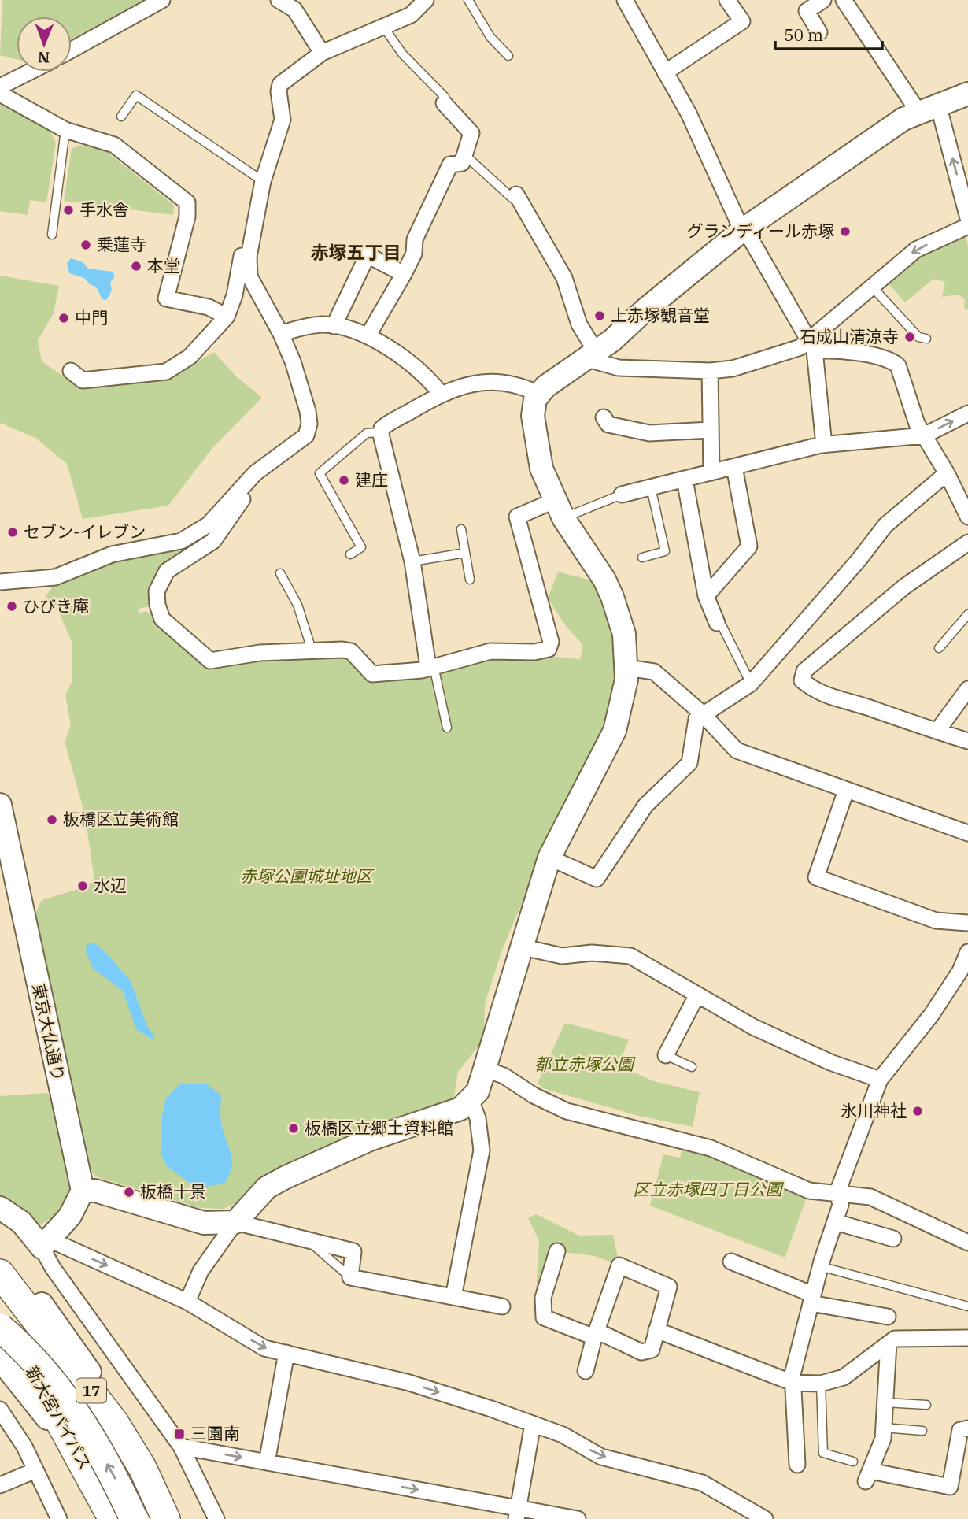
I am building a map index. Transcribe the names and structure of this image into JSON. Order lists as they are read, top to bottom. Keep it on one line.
{"streets":{"highway":["17","新大宮バイパス"],"street":["東京大仏通り"]},"districts":["赤塚五丁目"],"parks":["赤塚公園城址地区","都立赤塚公園","区立赤塚四丁目公園"],"places":{"other":["手水舎","グランディール赤塚","乗蓮寺","本堂","上赤塚観音堂","中門","石成山清涼寺","建庄","セブン-イレブン","ひびき庵","板橋区立美術館","水辺","氷川神社","板橋区立郷土資料館","板橋十景"],"transit":["三園南"]},"scale_bar":"50 m","north":"bottom"}
